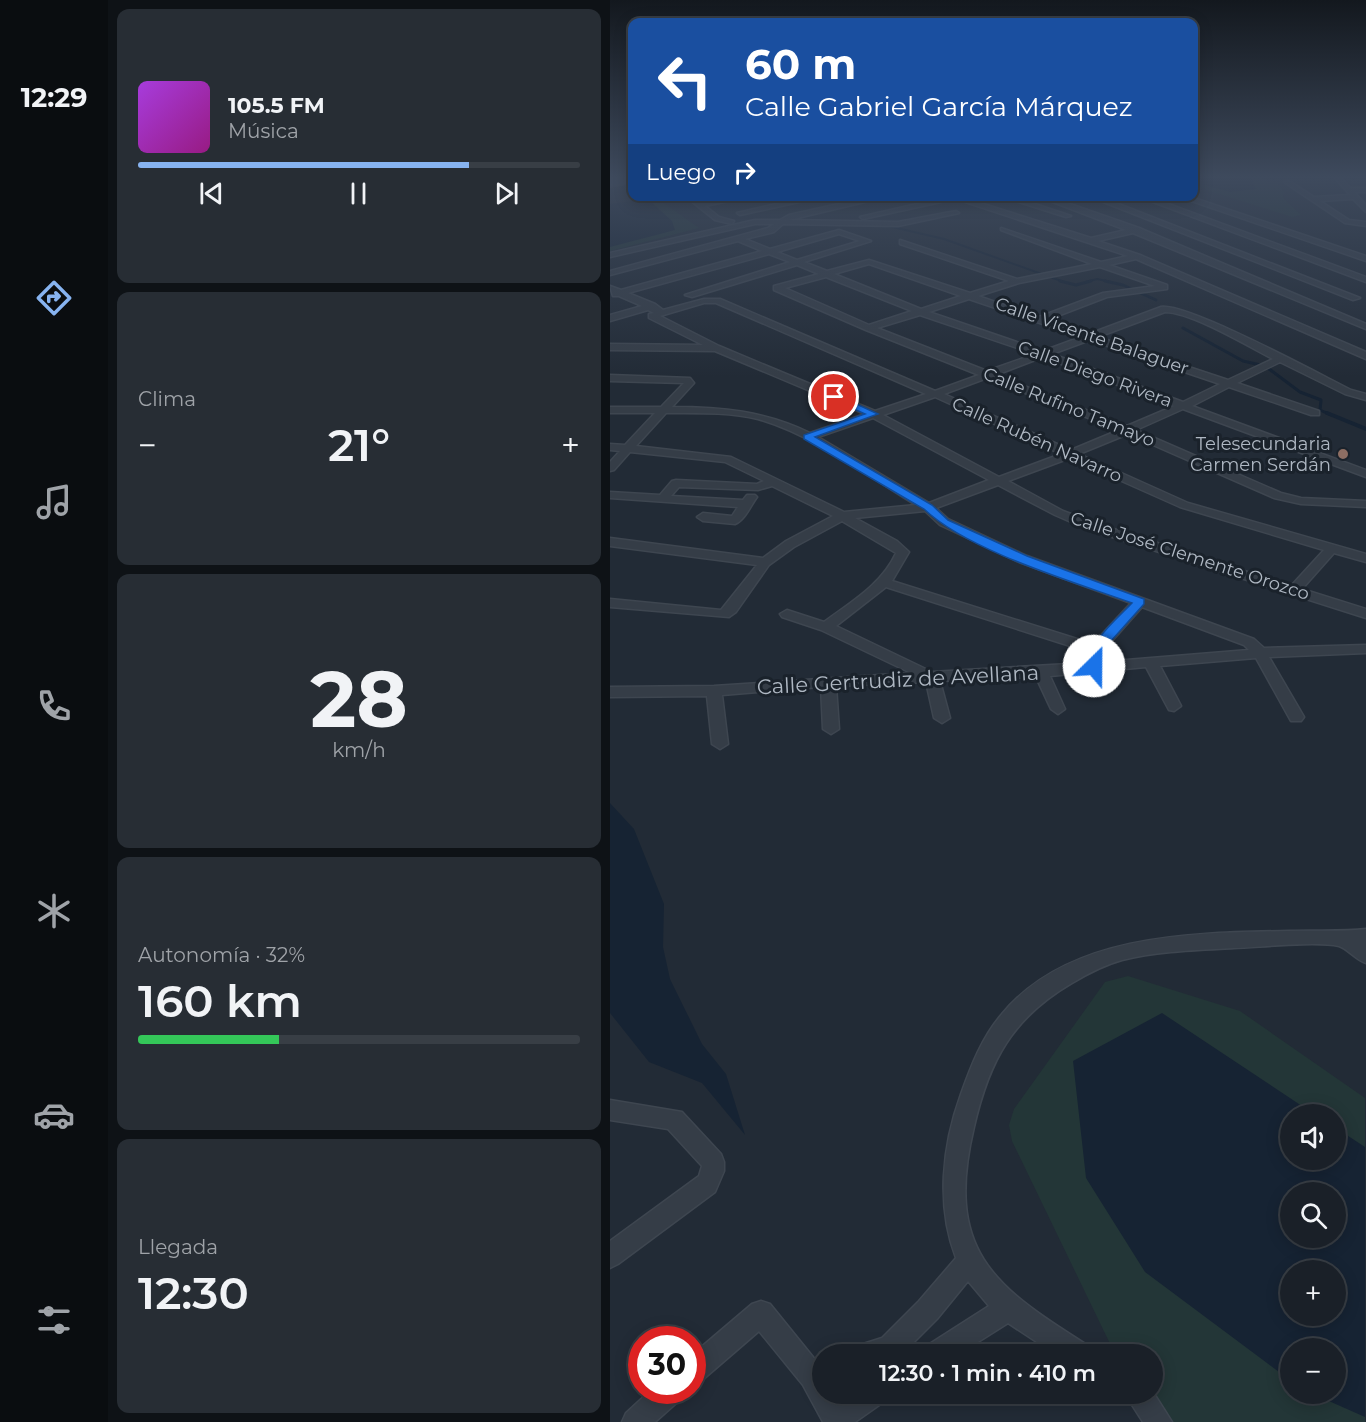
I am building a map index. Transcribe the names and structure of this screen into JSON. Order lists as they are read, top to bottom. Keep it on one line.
{"streets":{"street":["Calle Vicente Balaguer","Calle Diego Rivera","Calle Rufino Tamayo","Calle Rubén Navarro","Calle José Clemente Orozco","Calle Gertrudiz de Avellana"]},"crossings":[["Calle Vicente Balaguer","Calle Diego Rivera"],["Calle Vicente Balaguer","Calle Rufino Tamayo"],["Calle Diego Rivera","Calle Rufino Tamayo"],["Calle Rubén Navarro","Calle José Clemente Orozco"]],"places":["Telesecundaria Carmen Serdán"],"page":{"tabs":"12:29","turn":["60 m","Calle Gabriel García Márquez"],"song":["105.5 FM","Música"],"then":"Luego","tile":["Clima",["28","km/h"],["Autonomía · 32%","160 km"],["Llegada","12:30"]],"heat":["−","21°","+"],"map_buttons":["+","−"],"limit":"30","trip":"12:30 · 1 min · 410 m"}}
